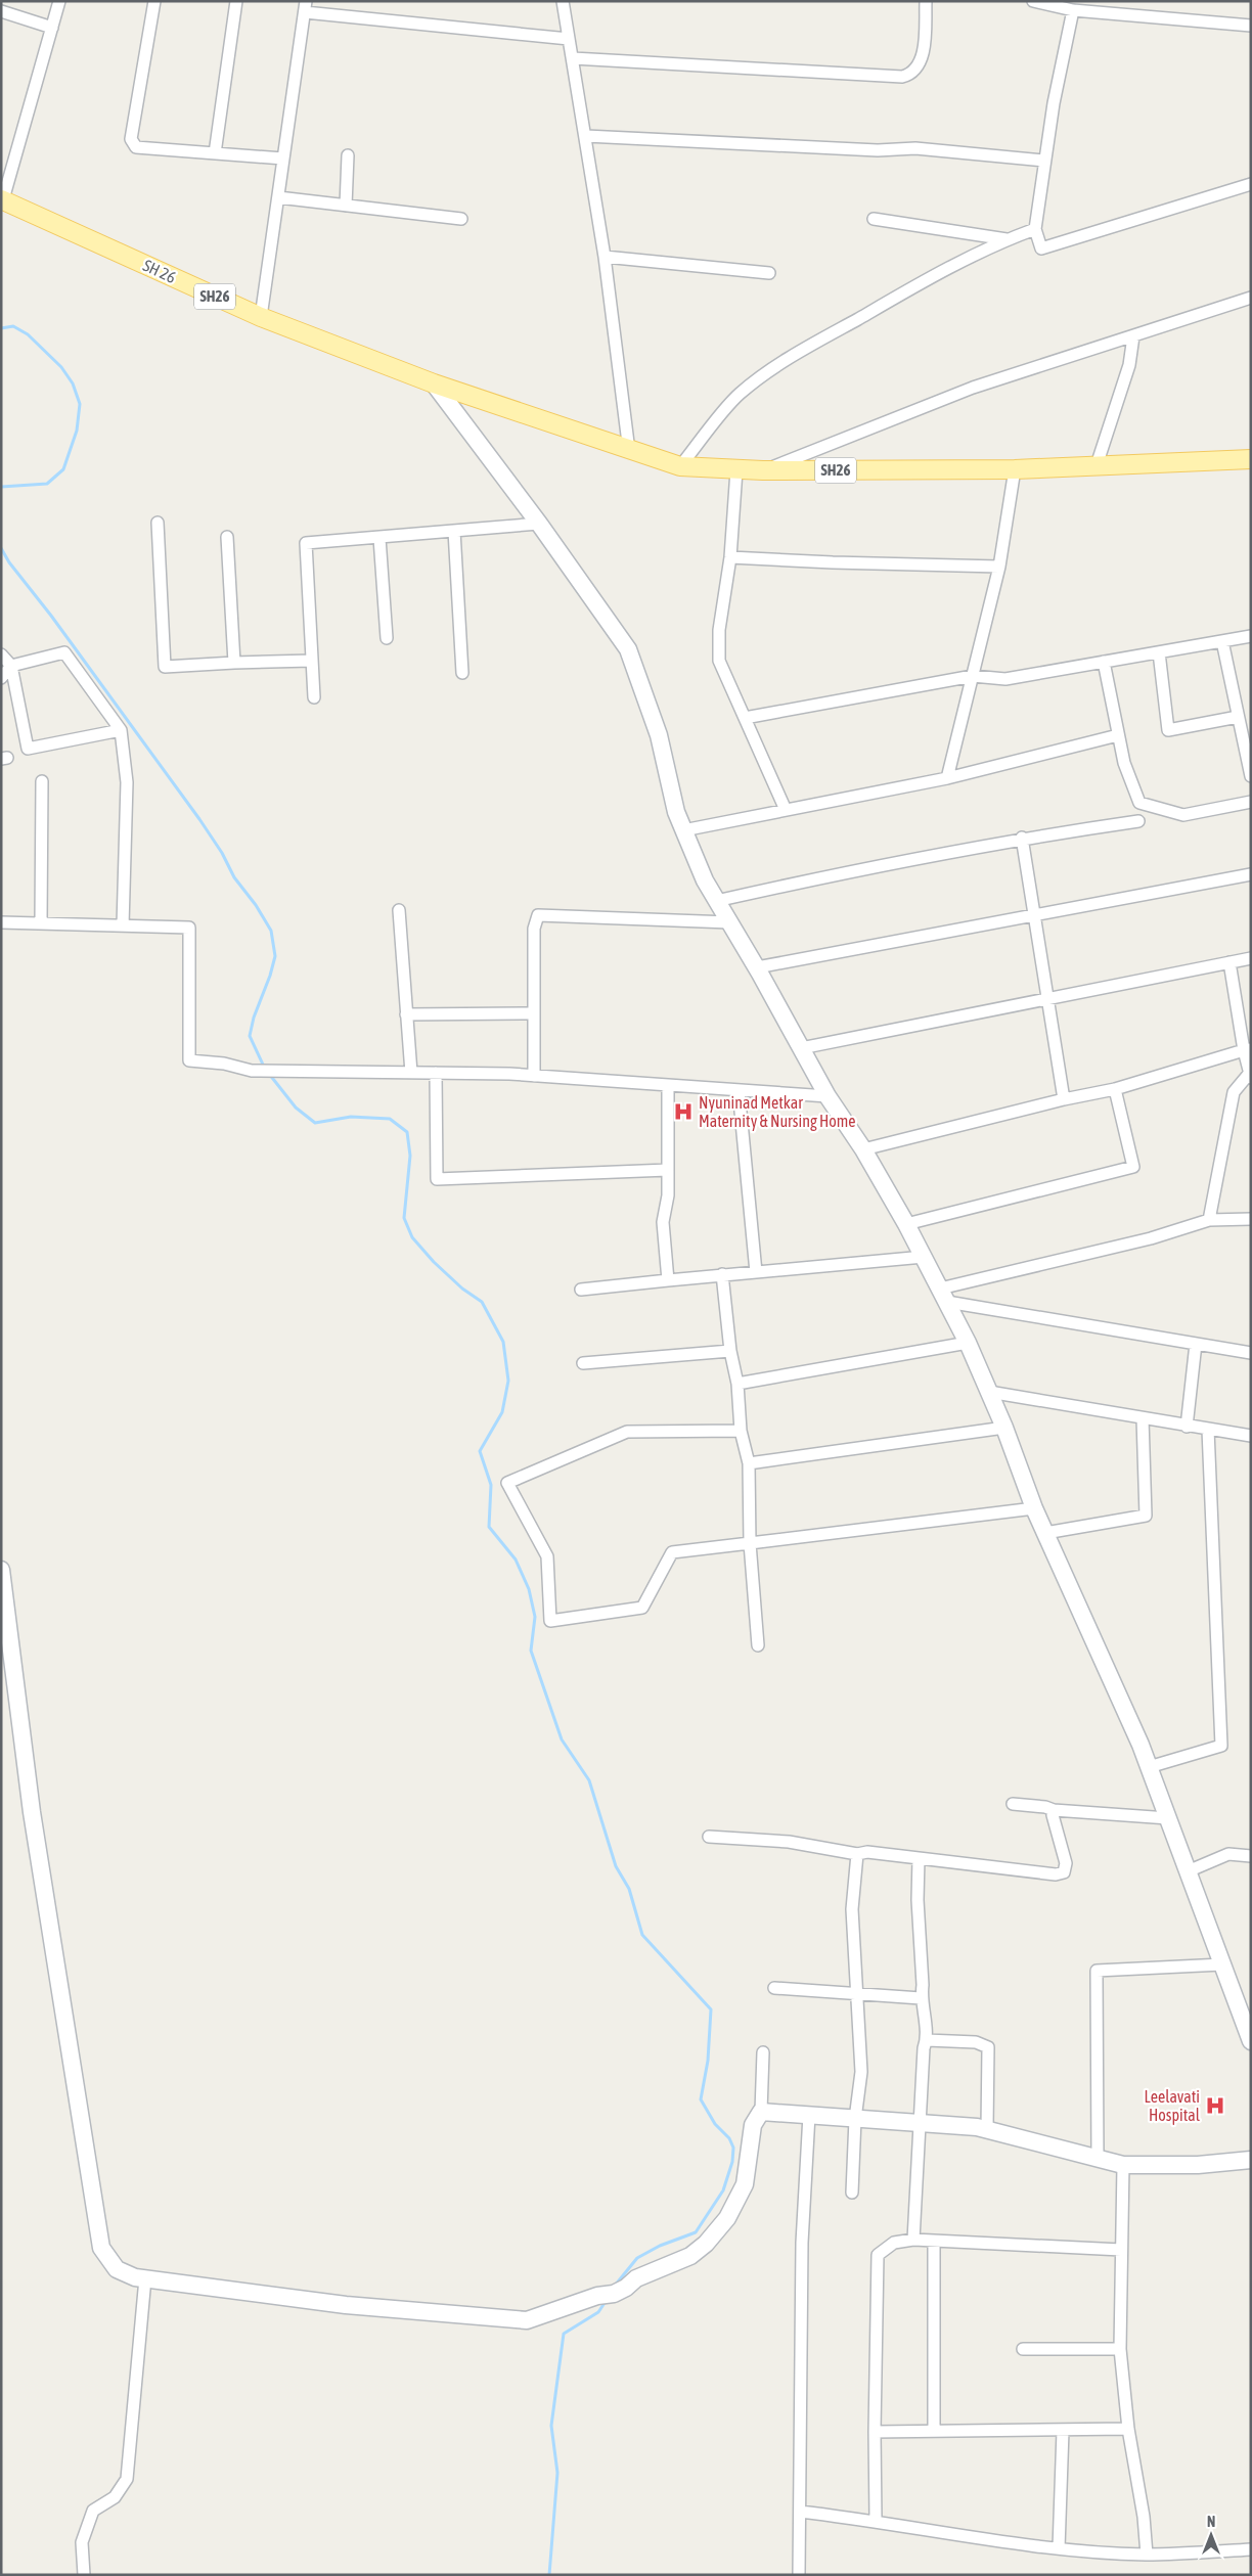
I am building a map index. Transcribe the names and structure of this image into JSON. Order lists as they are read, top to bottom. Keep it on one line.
{"streets":{"main road":["SH 26","SH26"]},"crossings":[["SH 26","SH26"]],"places":{"hospital":["Nyuninad Metkar Maternity & Nursing Home","Leelavati Hospital"]},"north":"top"}
